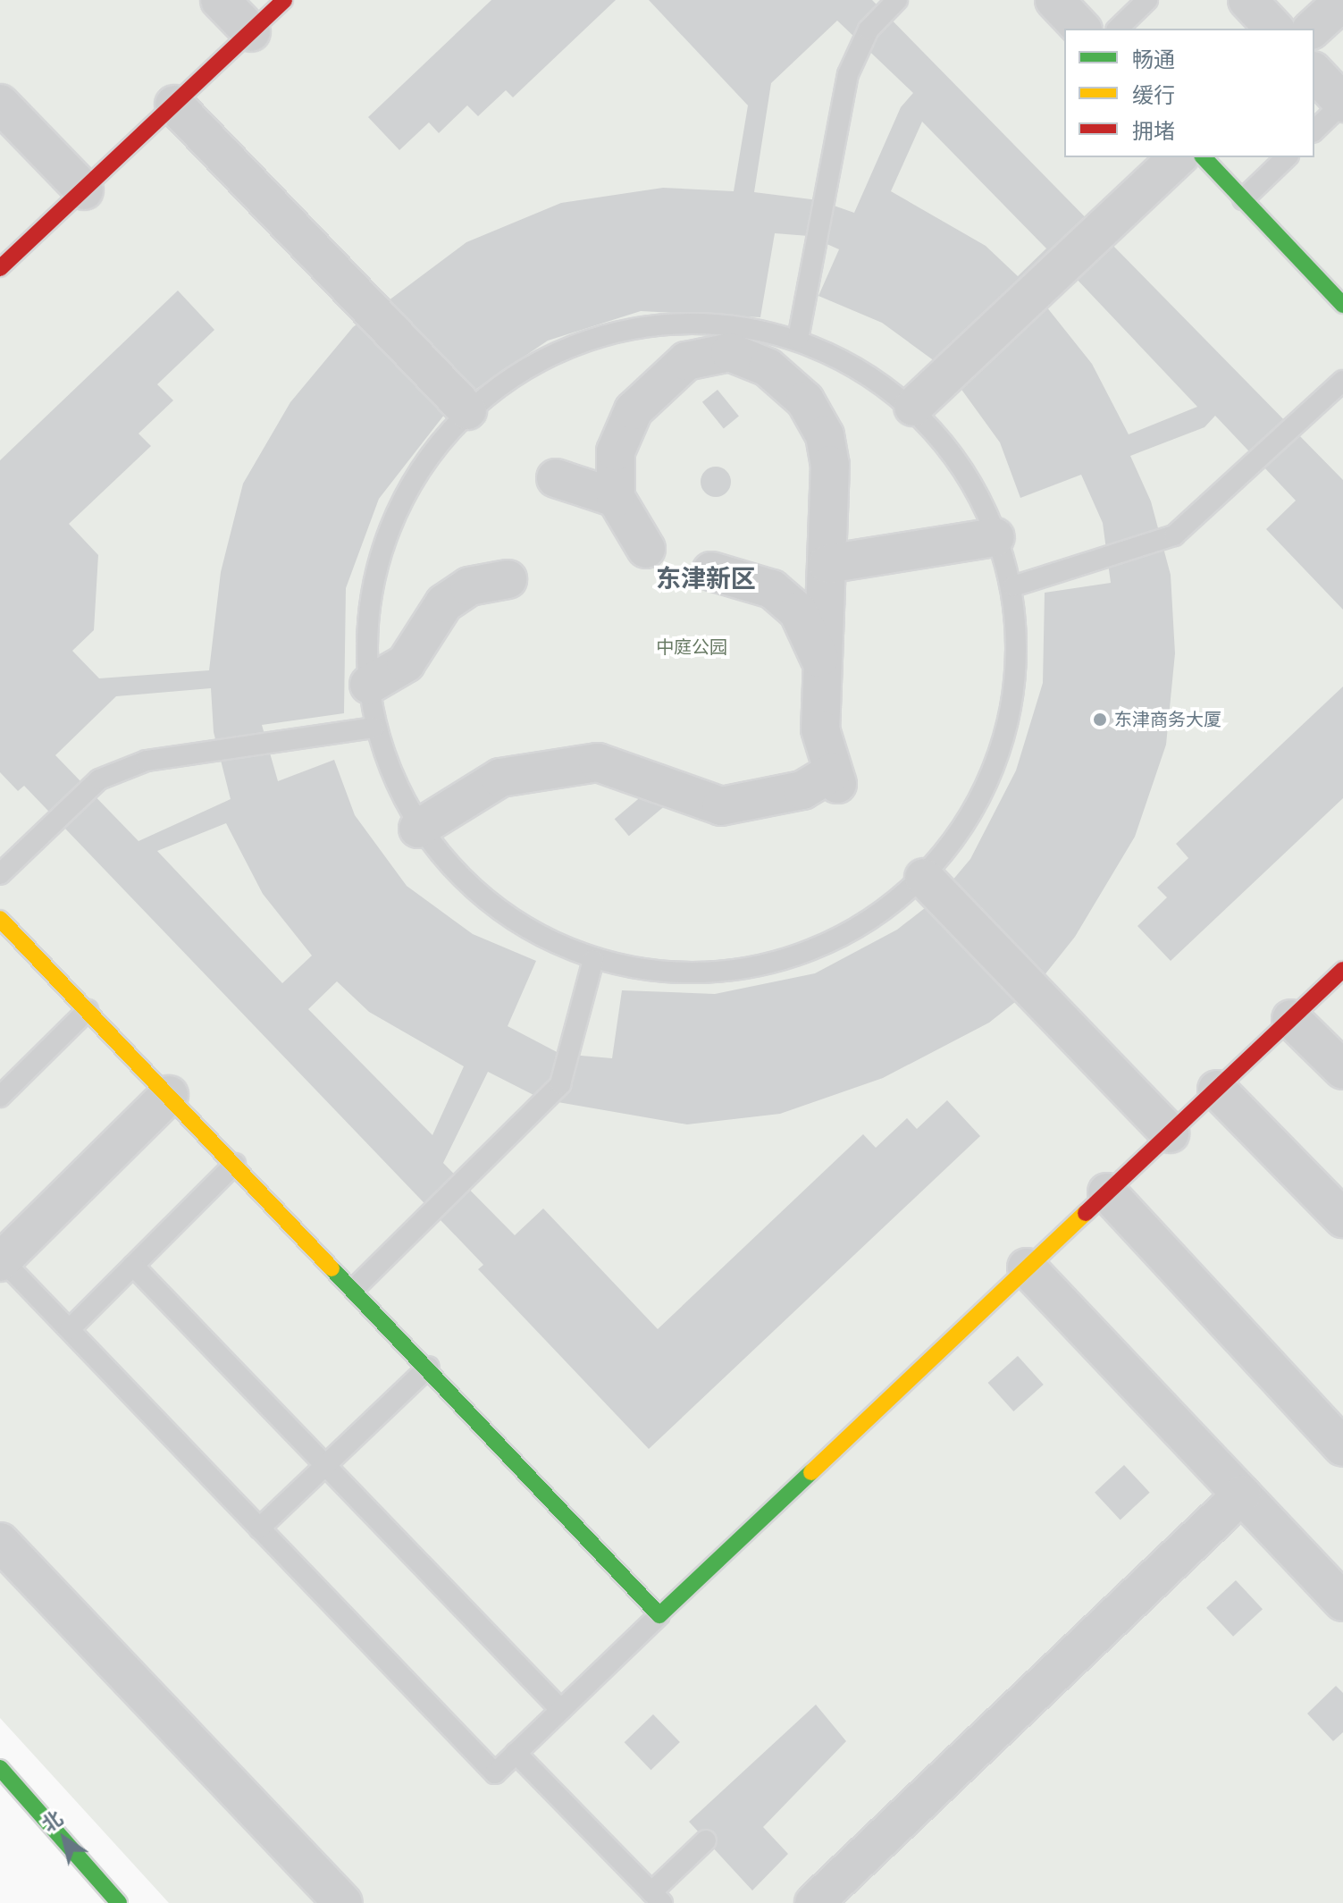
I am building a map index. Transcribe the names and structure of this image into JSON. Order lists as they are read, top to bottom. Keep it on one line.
{"districts":["东津新区"],"parks":["中庭公园"],"places":["东津商务大厦"],"legend":["畅通","缓行","拥堵"],"north":"top left"}
